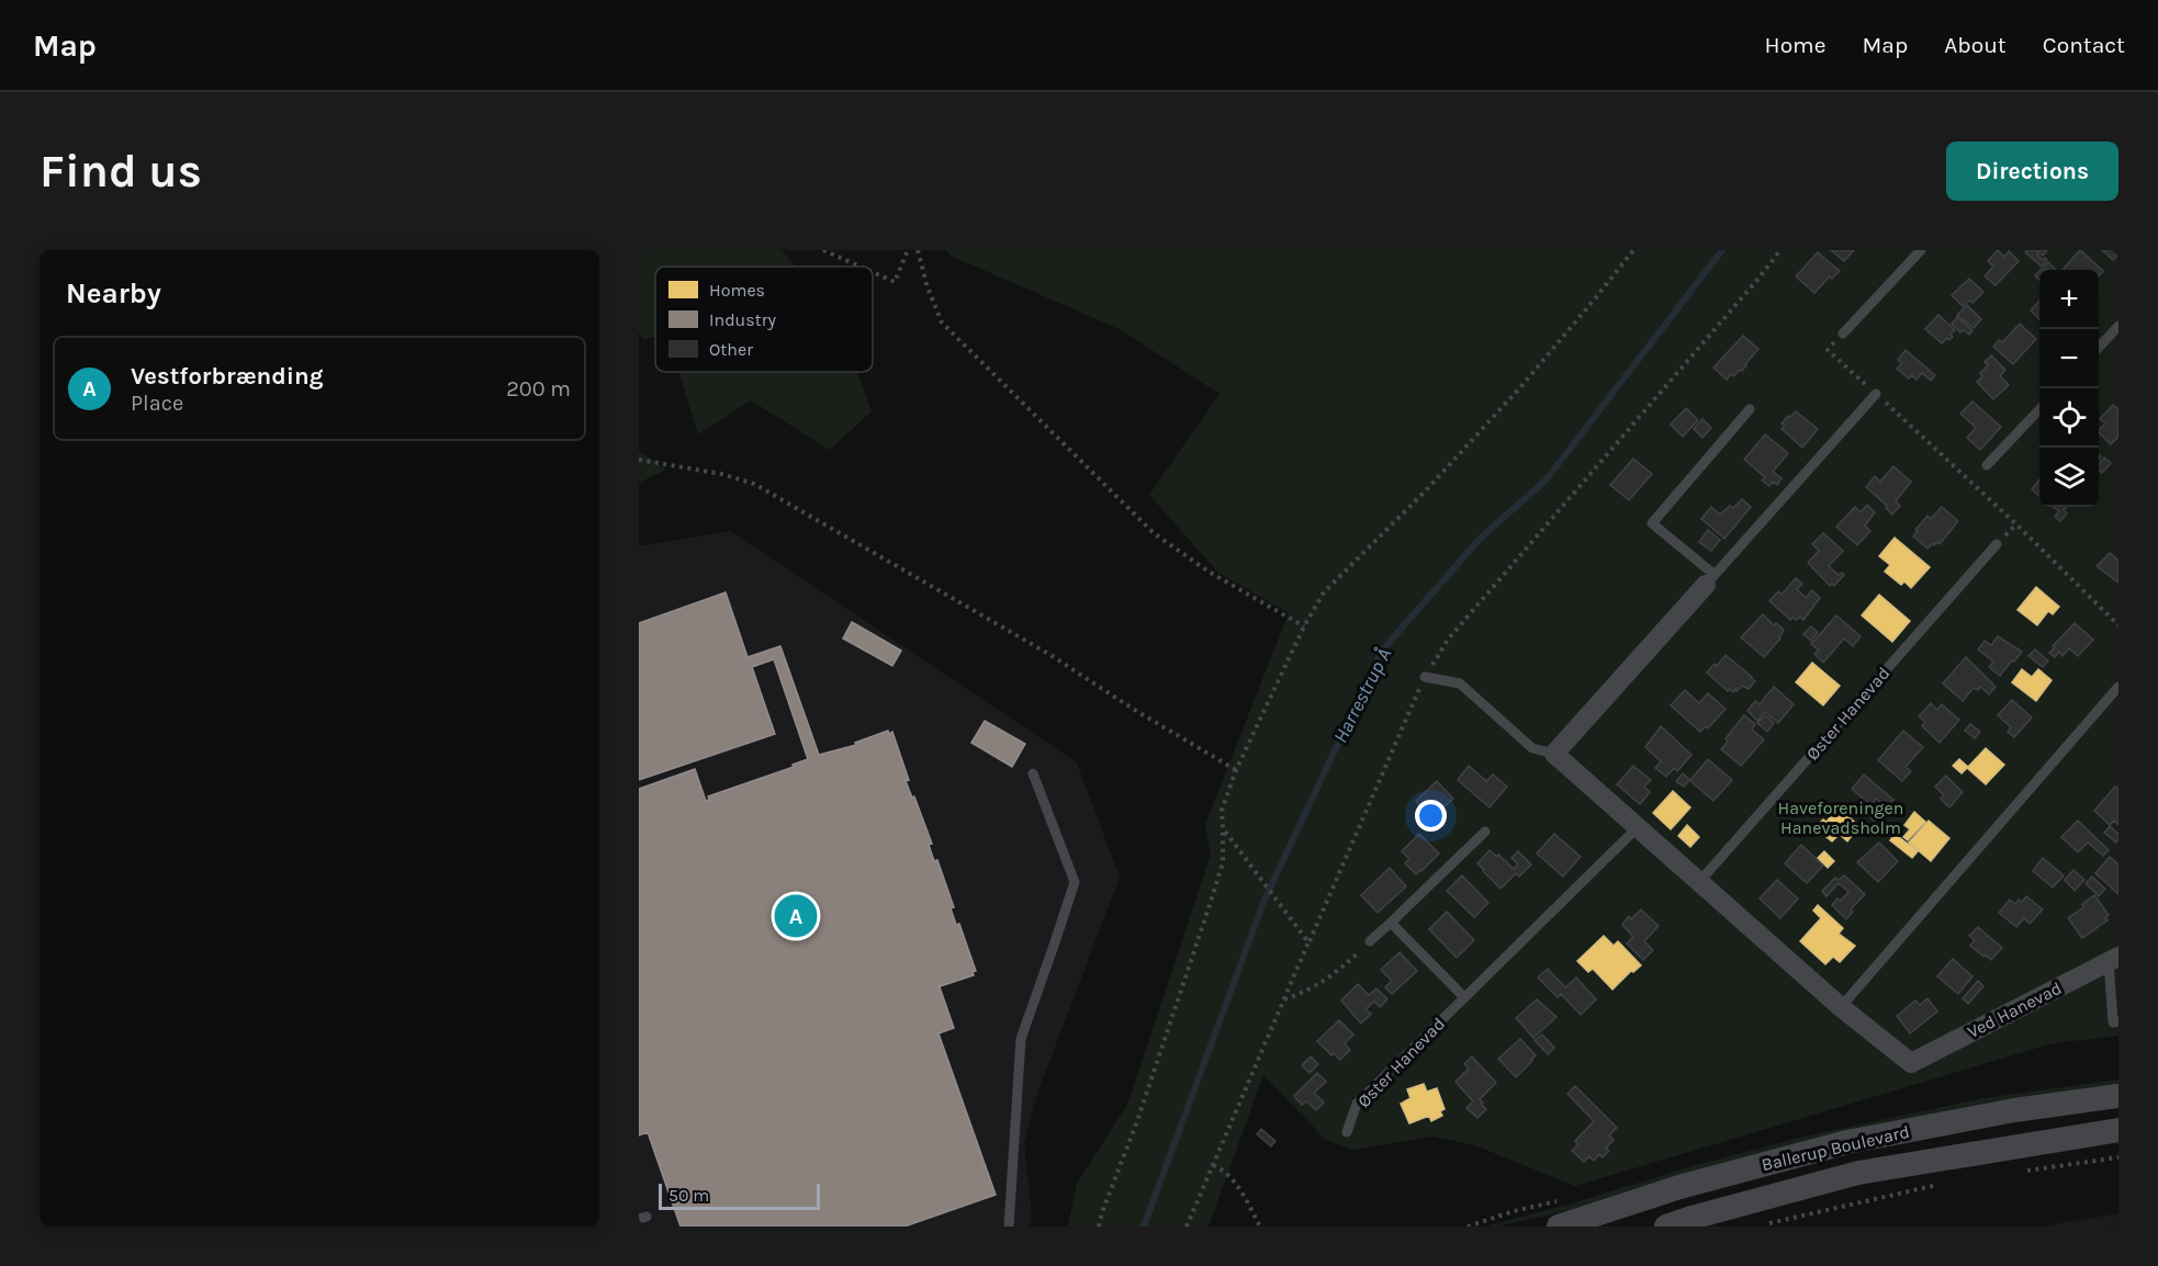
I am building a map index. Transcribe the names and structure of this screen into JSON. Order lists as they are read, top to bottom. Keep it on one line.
{"streets":{"street":["Ved Hanevad","Ballerup Boulevard"],"lane":["Øster Hanevad"]},"water":["Harrestrup Å"],"parks":["Haveforeningen Hanevadsholm"],"legend":["Homes","Industry","Other"],"scale_bar":"50 m","page":{"header":"Map","nav":["Home","Map","About","Contact"],"buttons":"Directions","title":"Find us","heading":"Nearby","map_buttons":["+","−"],"list":[{"mark":"A","name":"Vestforbrænding","note":"Place","value":"200 m"}],"pins":"A","scale":"50 m"}}
